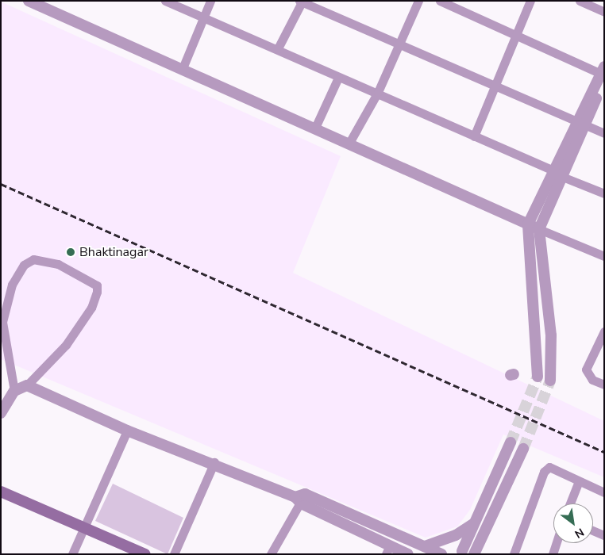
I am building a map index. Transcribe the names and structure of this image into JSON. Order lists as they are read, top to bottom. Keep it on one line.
{"places":["Bhaktinagar"],"north":"bottom right"}
